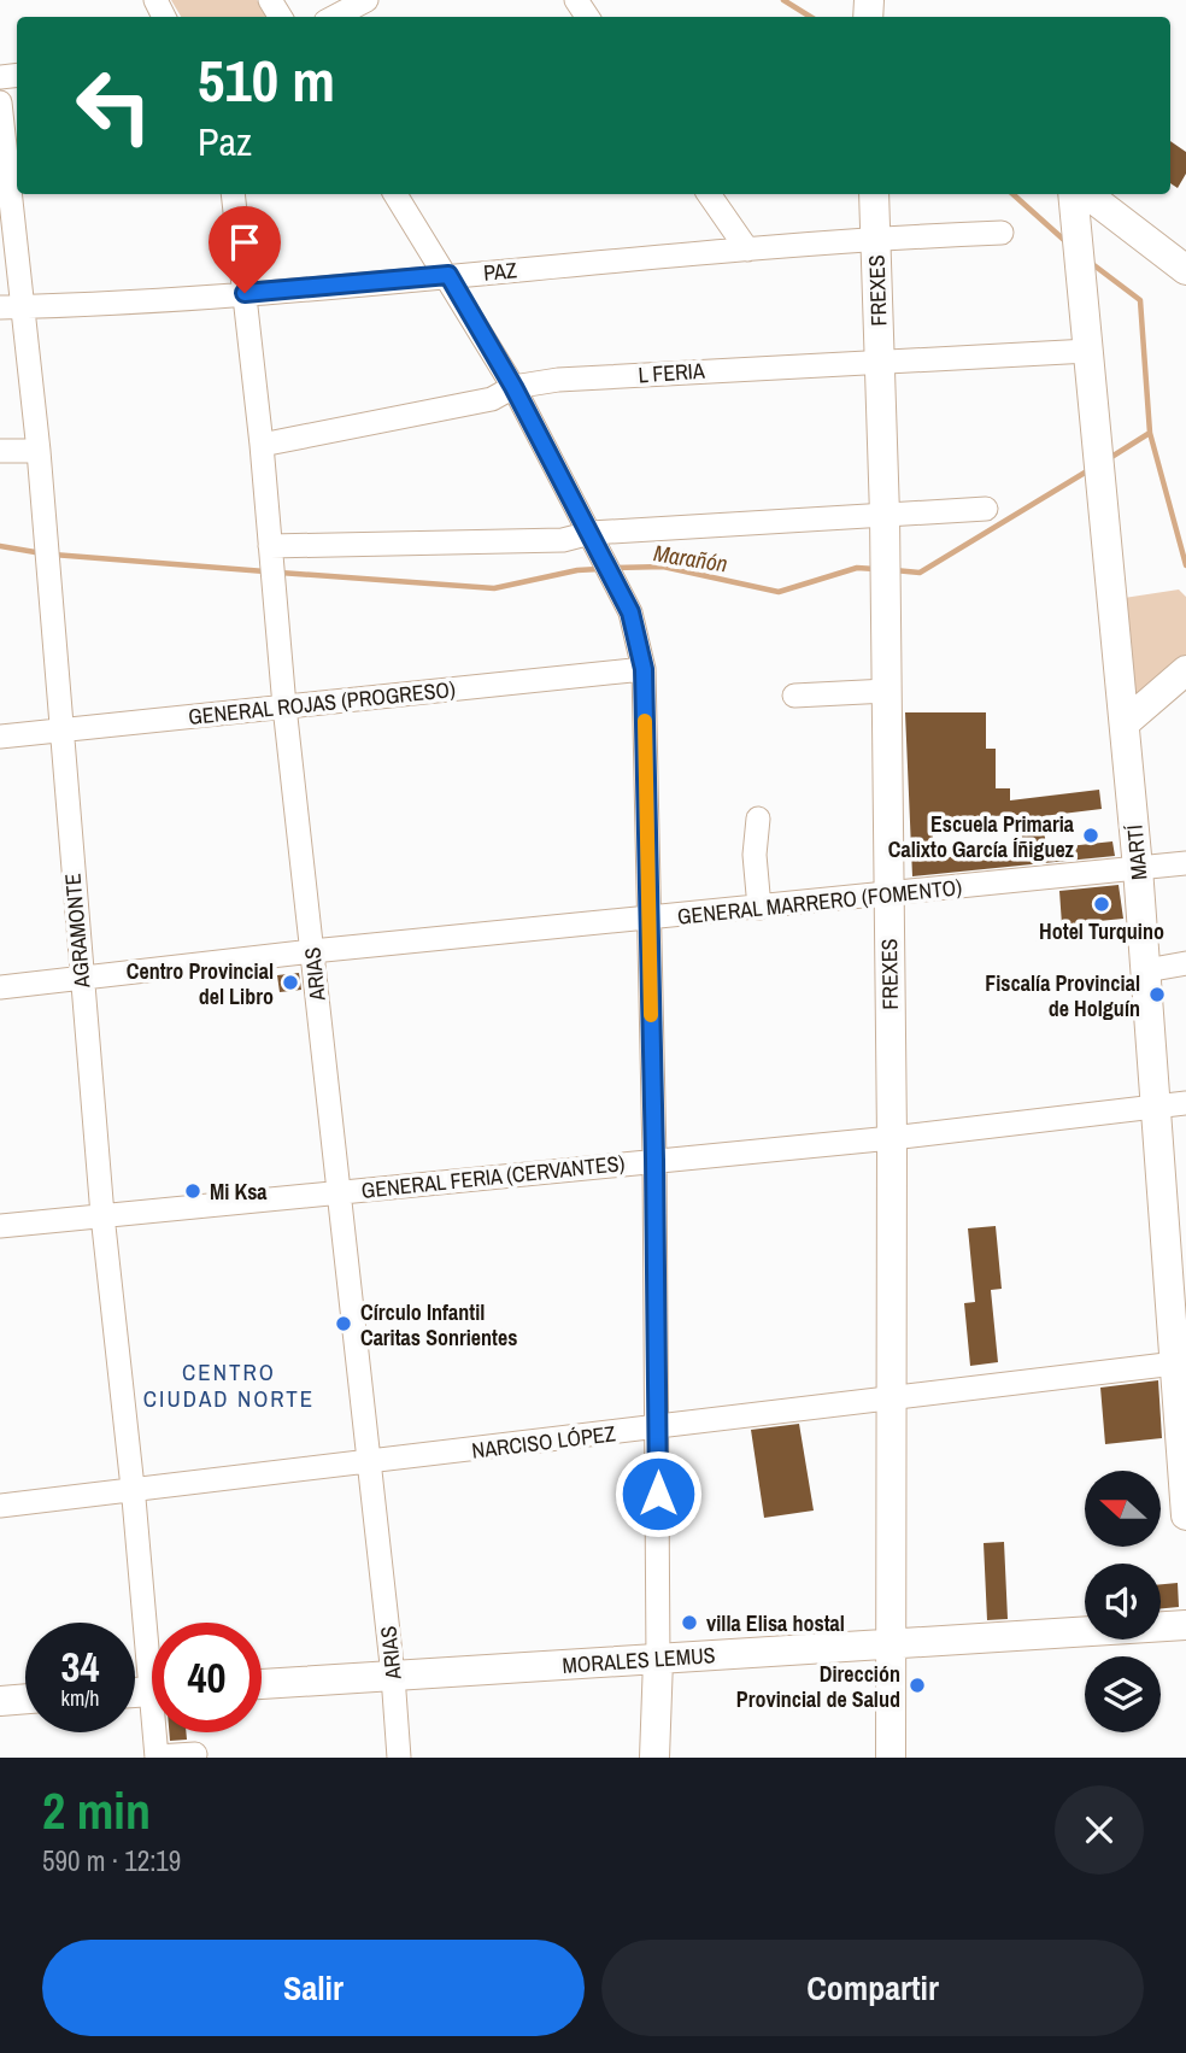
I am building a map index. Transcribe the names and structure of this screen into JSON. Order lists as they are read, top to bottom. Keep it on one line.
{"streets":{"main road":["FREXES","MARTÍ","MORALES LEMUS"],"street":["PAZ","L FERIA","GENERAL ROJAS (PROGRESO)","GENERAL MARRERO (FOMENTO)","AGRAMONTE","ARIAS","GENERAL FERIA (CERVANTES)","NARCISO LÓPEZ"]},"crossings":[["PAZ","FREXES"],["PAZ","AGRAMONTE"],["PAZ","ARIAS"],["FREXES","L FERIA"],["FREXES","GENERAL MARRERO (FOMENTO)"],["FREXES","GENERAL FERIA (CERVANTES)"],["FREXES","NARCISO LÓPEZ"],["FREXES","MORALES LEMUS"],["L FERIA","MARTÍ"],["L FERIA","ARIAS"],["GENERAL ROJAS (PROGRESO)","AGRAMONTE"],["GENERAL ROJAS (PROGRESO)","ARIAS"],["MARTÍ","GENERAL MARRERO (FOMENTO)"],["MARTÍ","GENERAL FERIA (CERVANTES)"],["MARTÍ","NARCISO LÓPEZ"],["GENERAL MARRERO (FOMENTO)","AGRAMONTE"],["GENERAL MARRERO (FOMENTO)","ARIAS"],["AGRAMONTE","GENERAL FERIA (CERVANTES)"],["AGRAMONTE","NARCISO LÓPEZ"],["ARIAS","GENERAL FERIA (CERVANTES)"],["ARIAS","NARCISO LÓPEZ"],["ARIAS","MORALES LEMUS"]],"districts":["CENTRO CIUDAD NORTE"],"water":["Marañón"],"places":["Escuela Primaria Calixto García Íñiguez","Hotel Turquino","Centro Provincial del Libro","Fiscalía Provincial de Holguín","Mi Ksa","Círculo Infantil Caritas Sonrientes","villa Elisa hostal","Dirección Provincial de Salud"],"north":"left","page":{"turn":["510 m","Paz"],"speed":"34 km/h","limit":"40","heading":["2 min","590 m · 12:19"],"buttons":["Salir","Compartir"]}}
